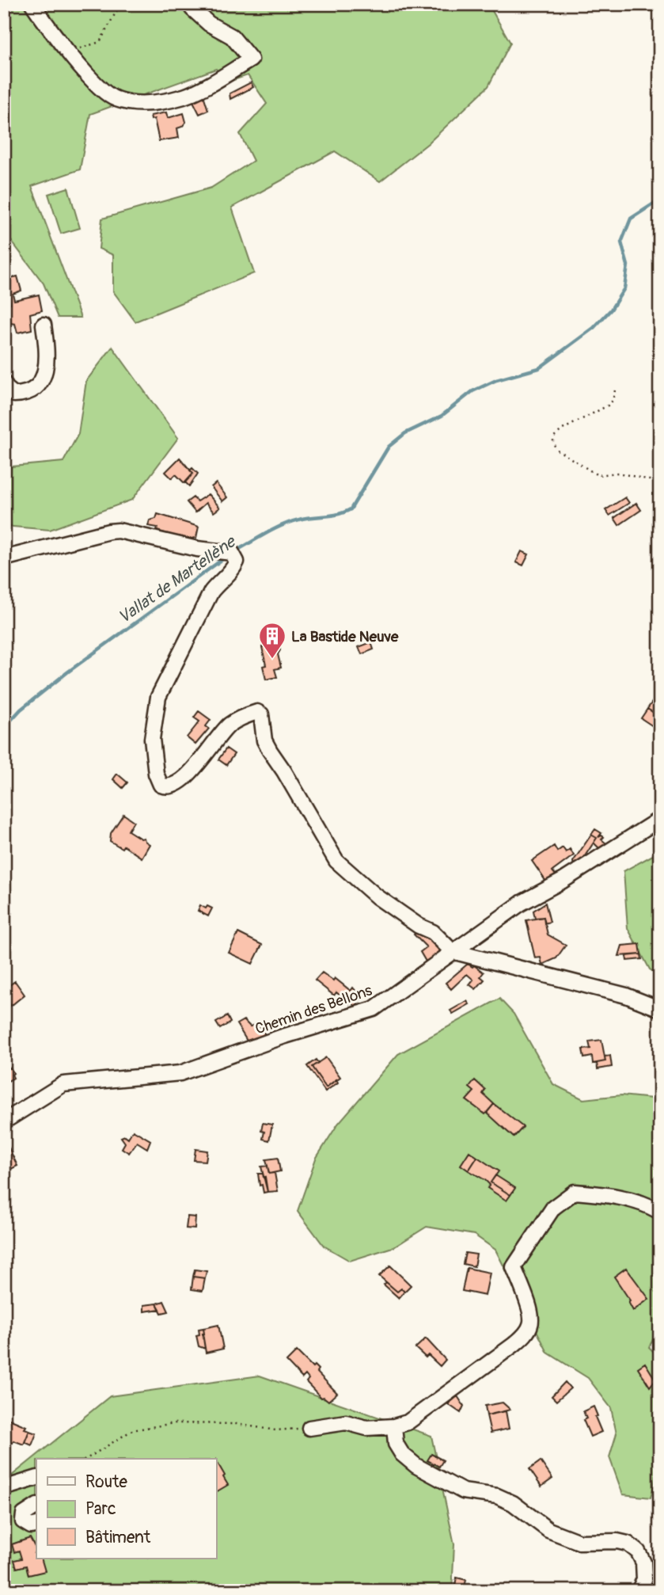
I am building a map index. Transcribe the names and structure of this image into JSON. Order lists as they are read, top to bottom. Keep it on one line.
{"streets":{"street":["Chemin des Bellons"]},"water":["Vallat de Martellène"],"places":{"building":["La Bastide Neuve"]},"legend":["Route","Parc","Bâtiment"]}
